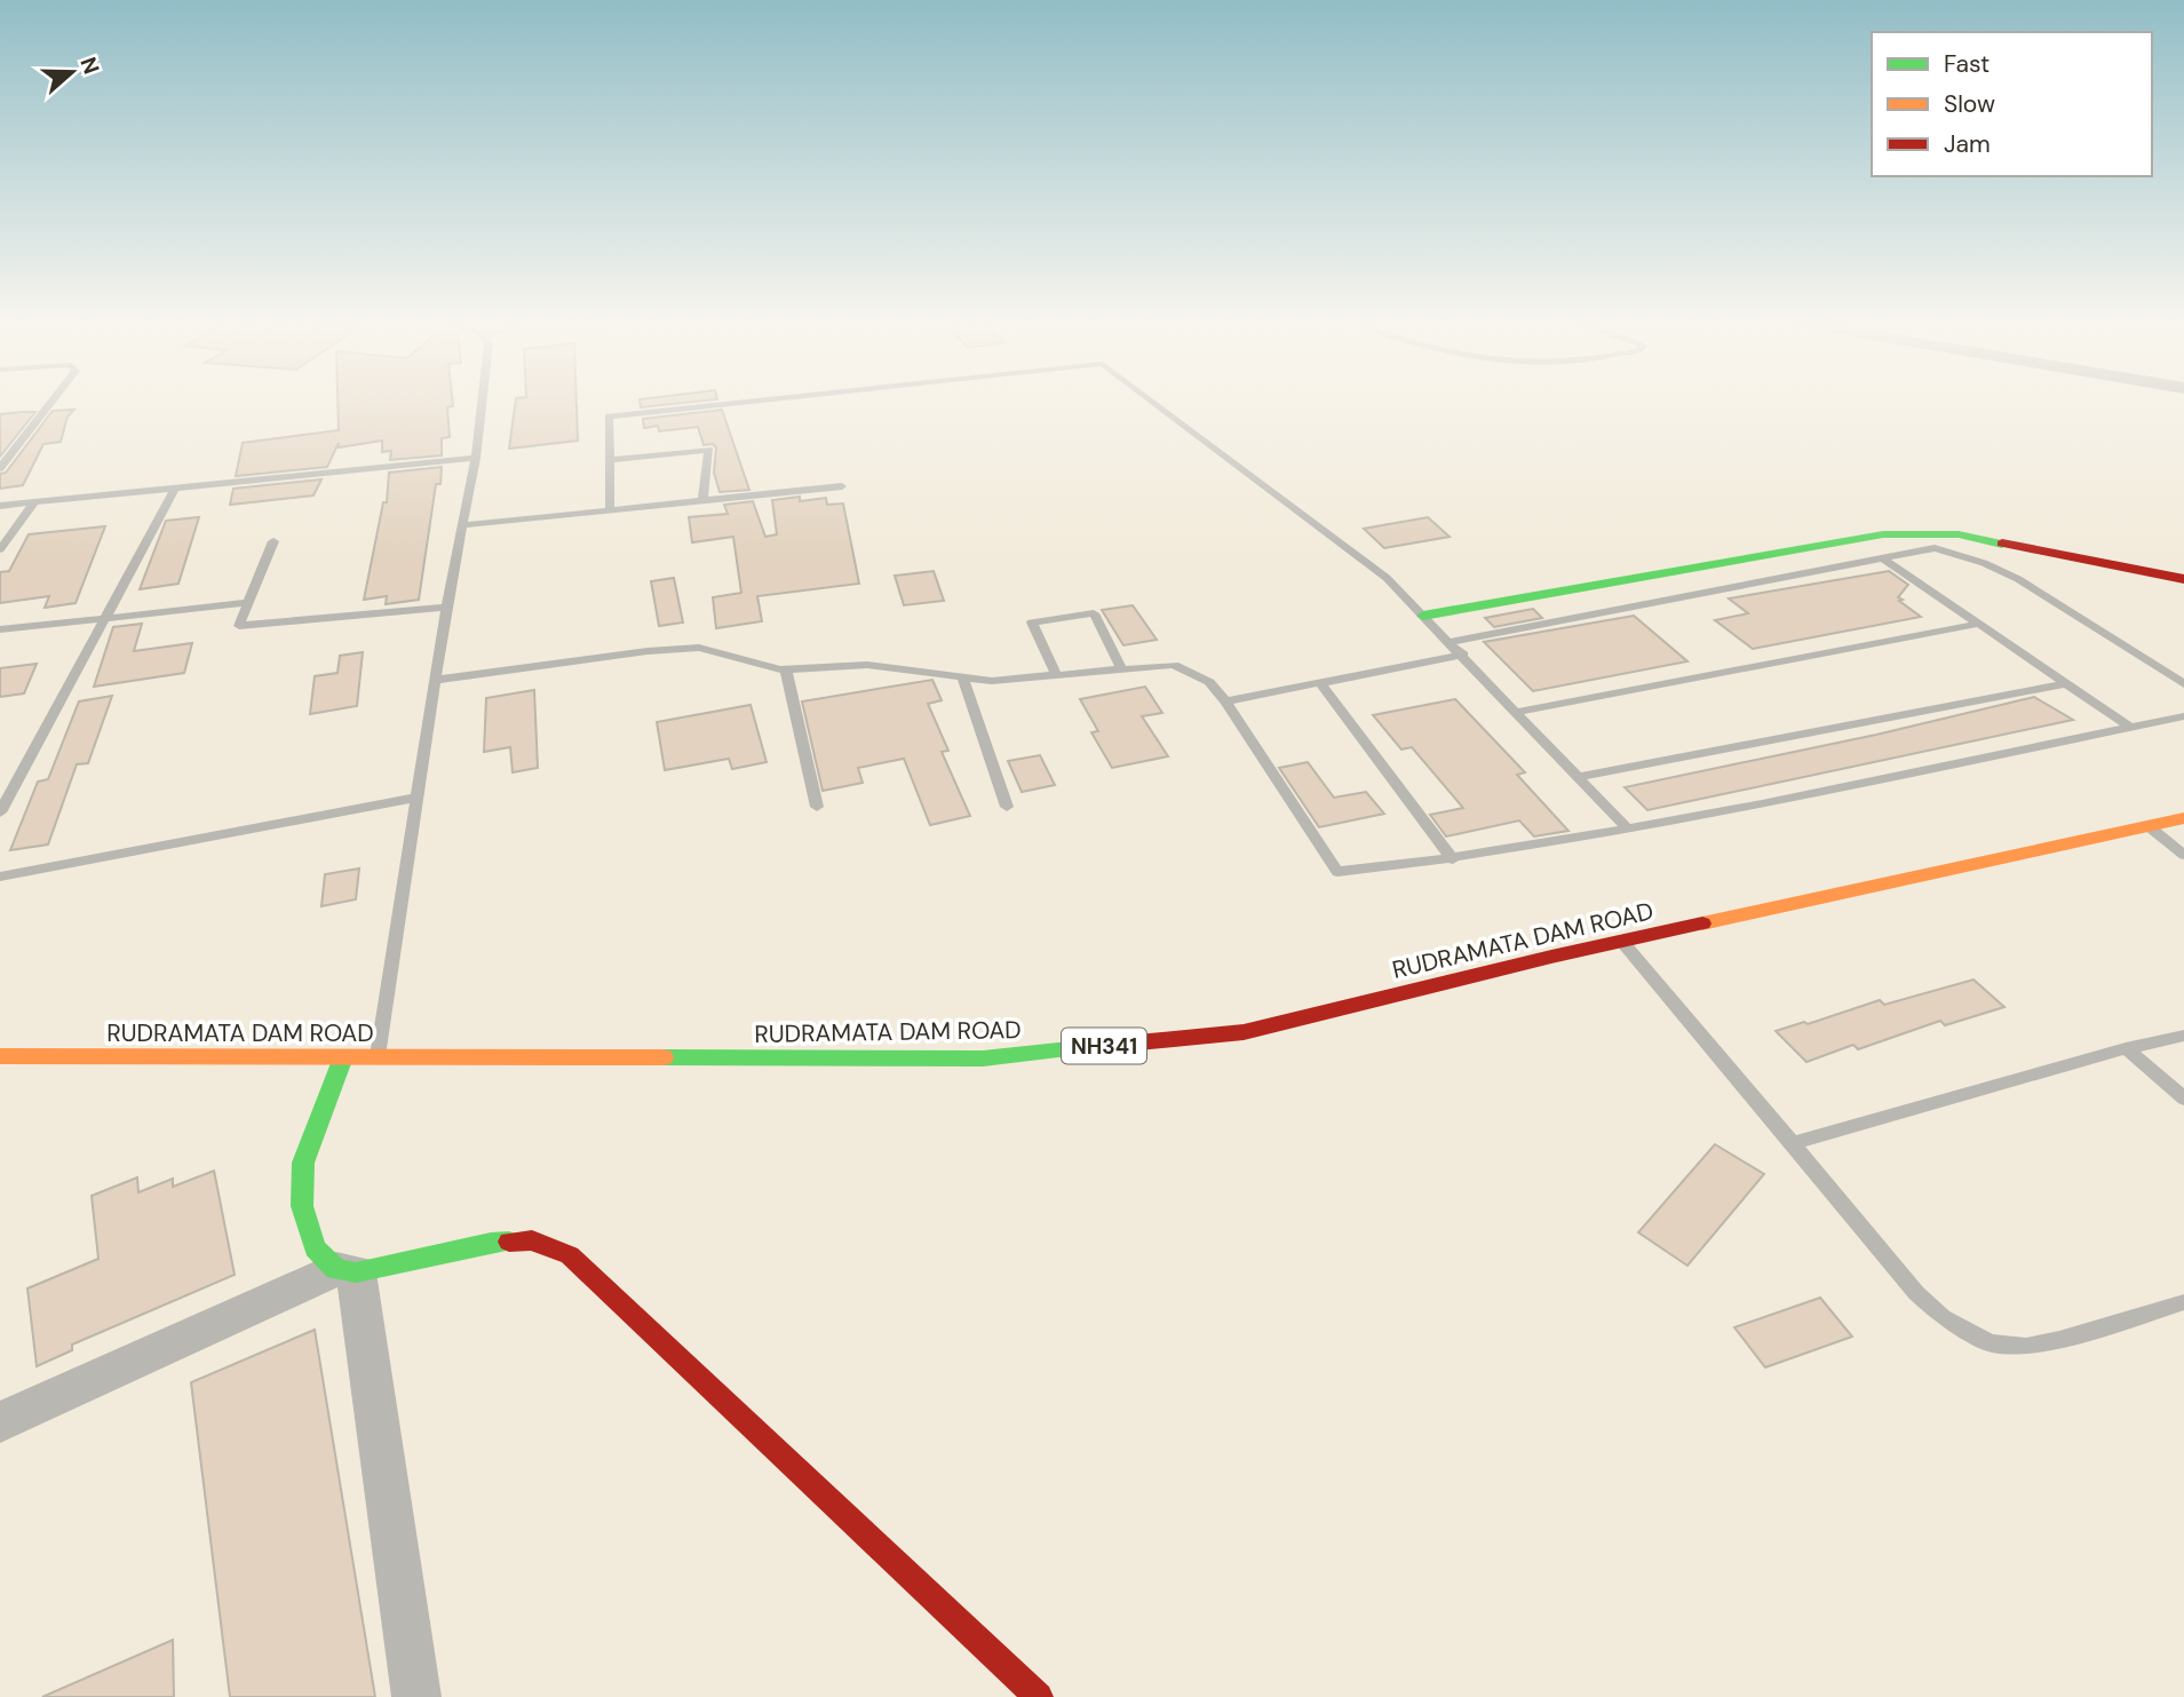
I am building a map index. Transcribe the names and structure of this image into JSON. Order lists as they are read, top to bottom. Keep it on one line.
{"streets":{"main road":["RUDRAMATA DAM ROAD","NH341"]},"legend":["Fast","Slow","Jam"],"north":"right"}
